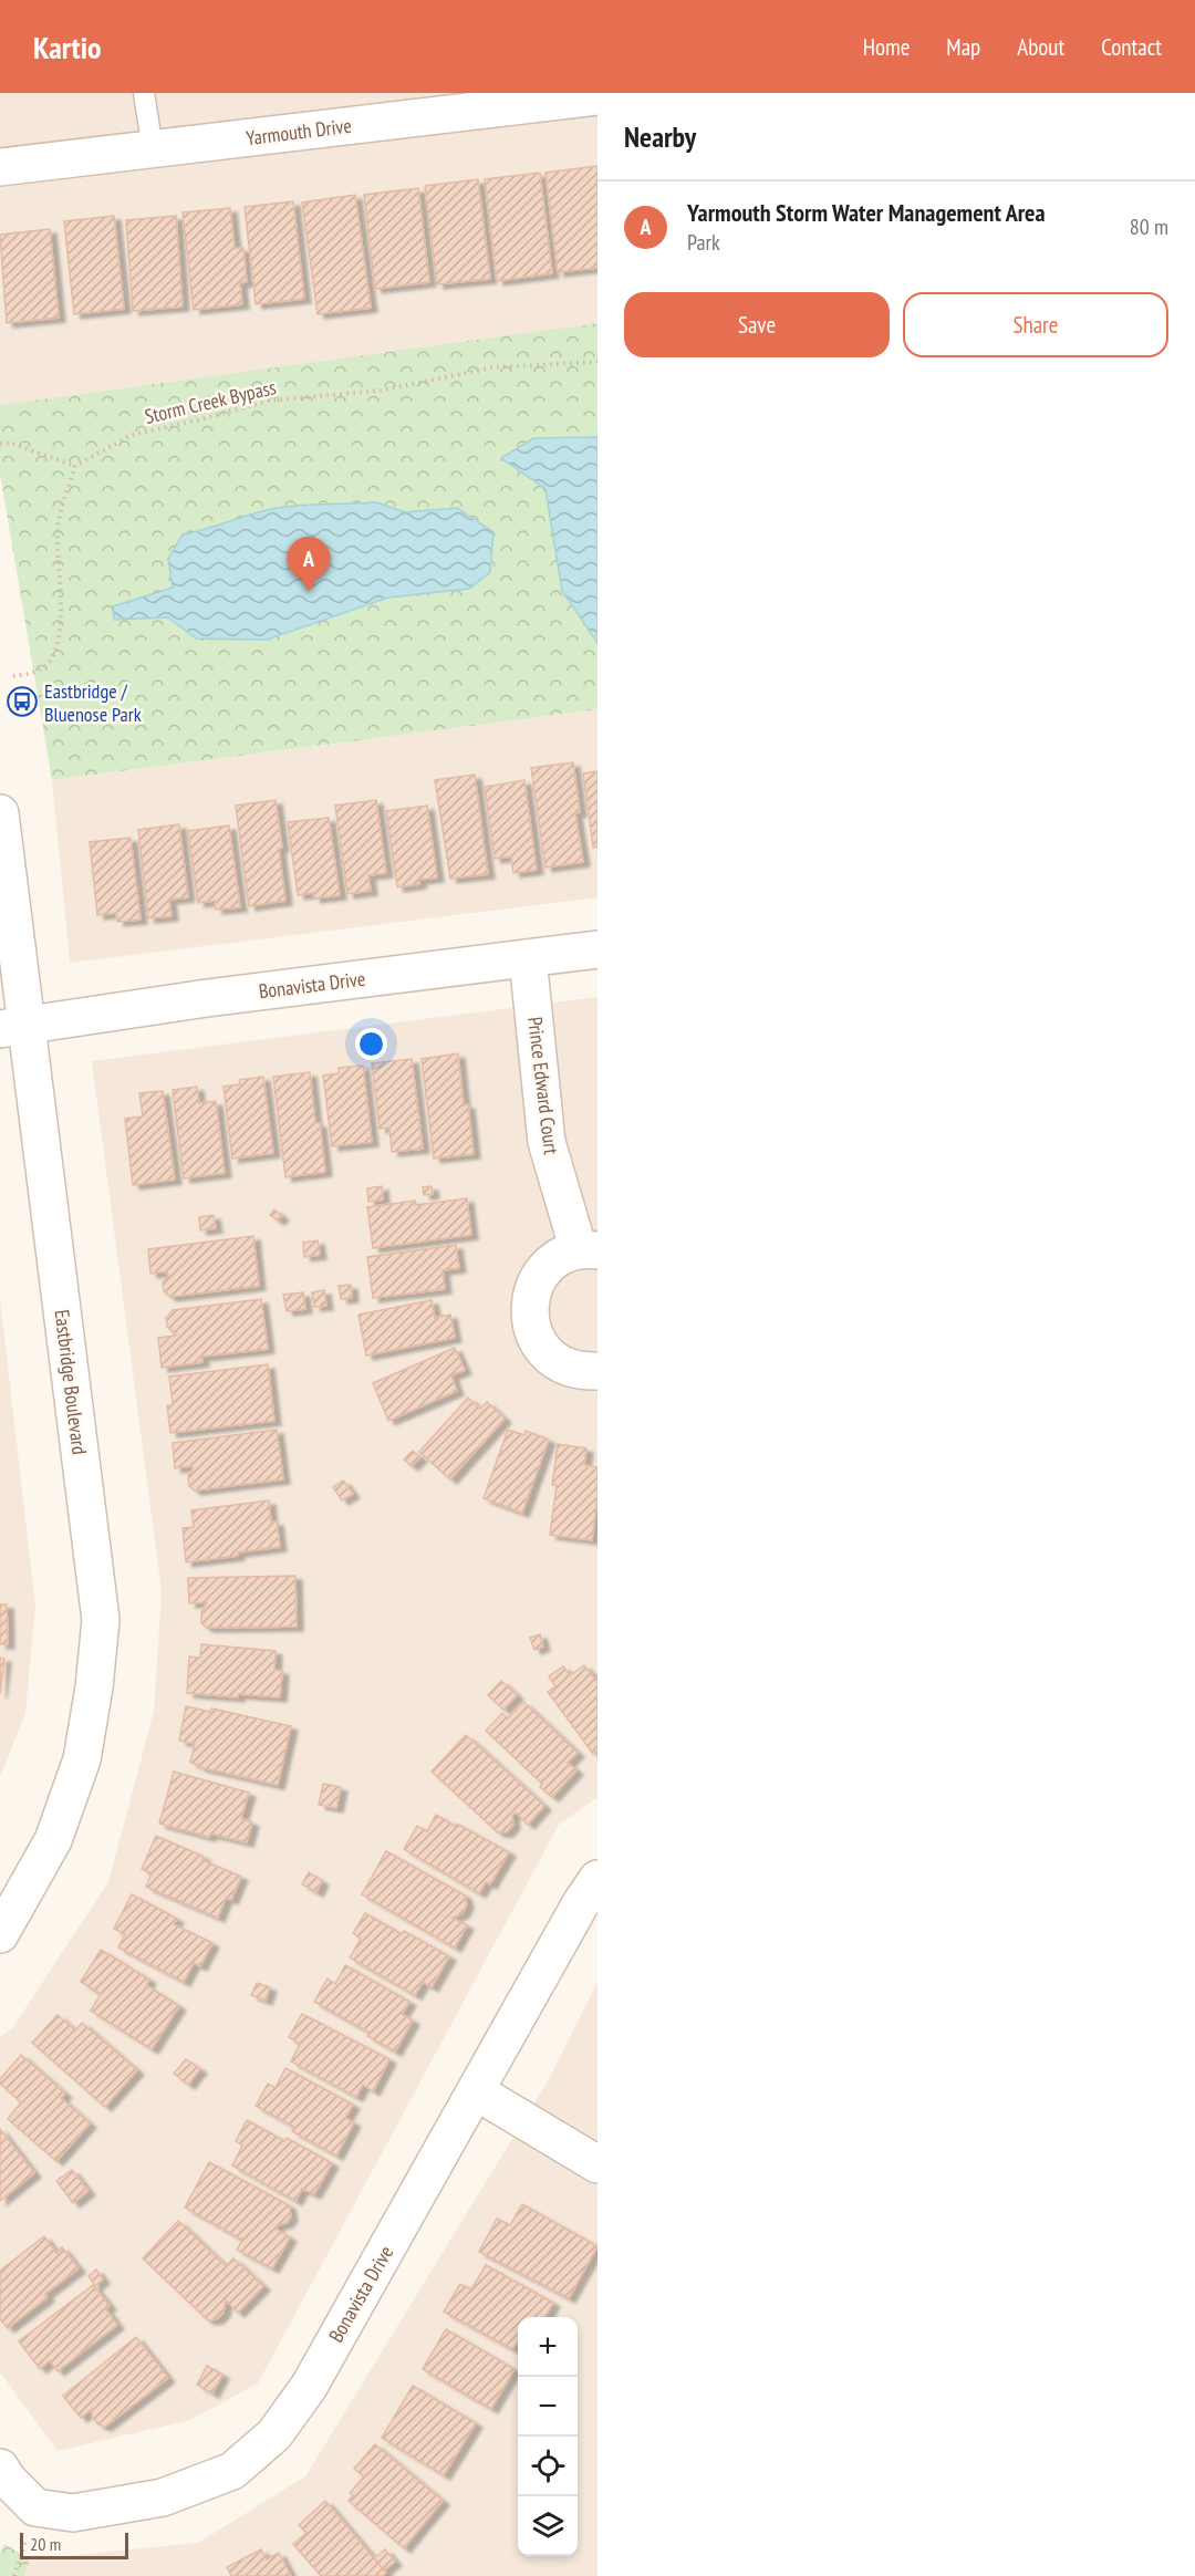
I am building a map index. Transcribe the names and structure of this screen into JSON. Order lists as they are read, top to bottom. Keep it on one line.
{"streets":{"street":["Yarmouth Drive","Bonavista Drive","Prince Edward Court","Eastbridge Boulevard"],"path":["Storm Creek Bypass"]},"crossings":[["Bonavista Drive","Prince Edward Court"],["Bonavista Drive","Eastbridge Boulevard"]],"places":{"bus stop":["Eastbridge / Bluenose Park"]},"scale_bar":"20 m","page":{"header":"Kartio","nav":["Home","Map","About","Contact"],"heading":"Nearby","list":[{"mark":"A","name":"Yarmouth Storm Water Management Area","note":"Park","value":"80 m"}],"buttons":["Save","Share"],"pins":"A","map_buttons":["+","−"],"scale":"20 m"}}
